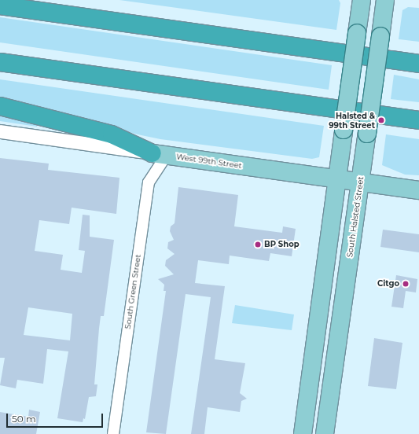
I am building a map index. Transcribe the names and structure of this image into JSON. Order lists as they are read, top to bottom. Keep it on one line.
{"streets":{"main road":["West 99th Street","South Halsted Street"],"street":["South Green Street"]},"crossings":[["West 99th Street","South Halsted Street"],["West 99th Street","South Green Street"]],"places":["Halsted & 99th Street","BP Shop","Citgo"],"scale_bar":"50 m"}
